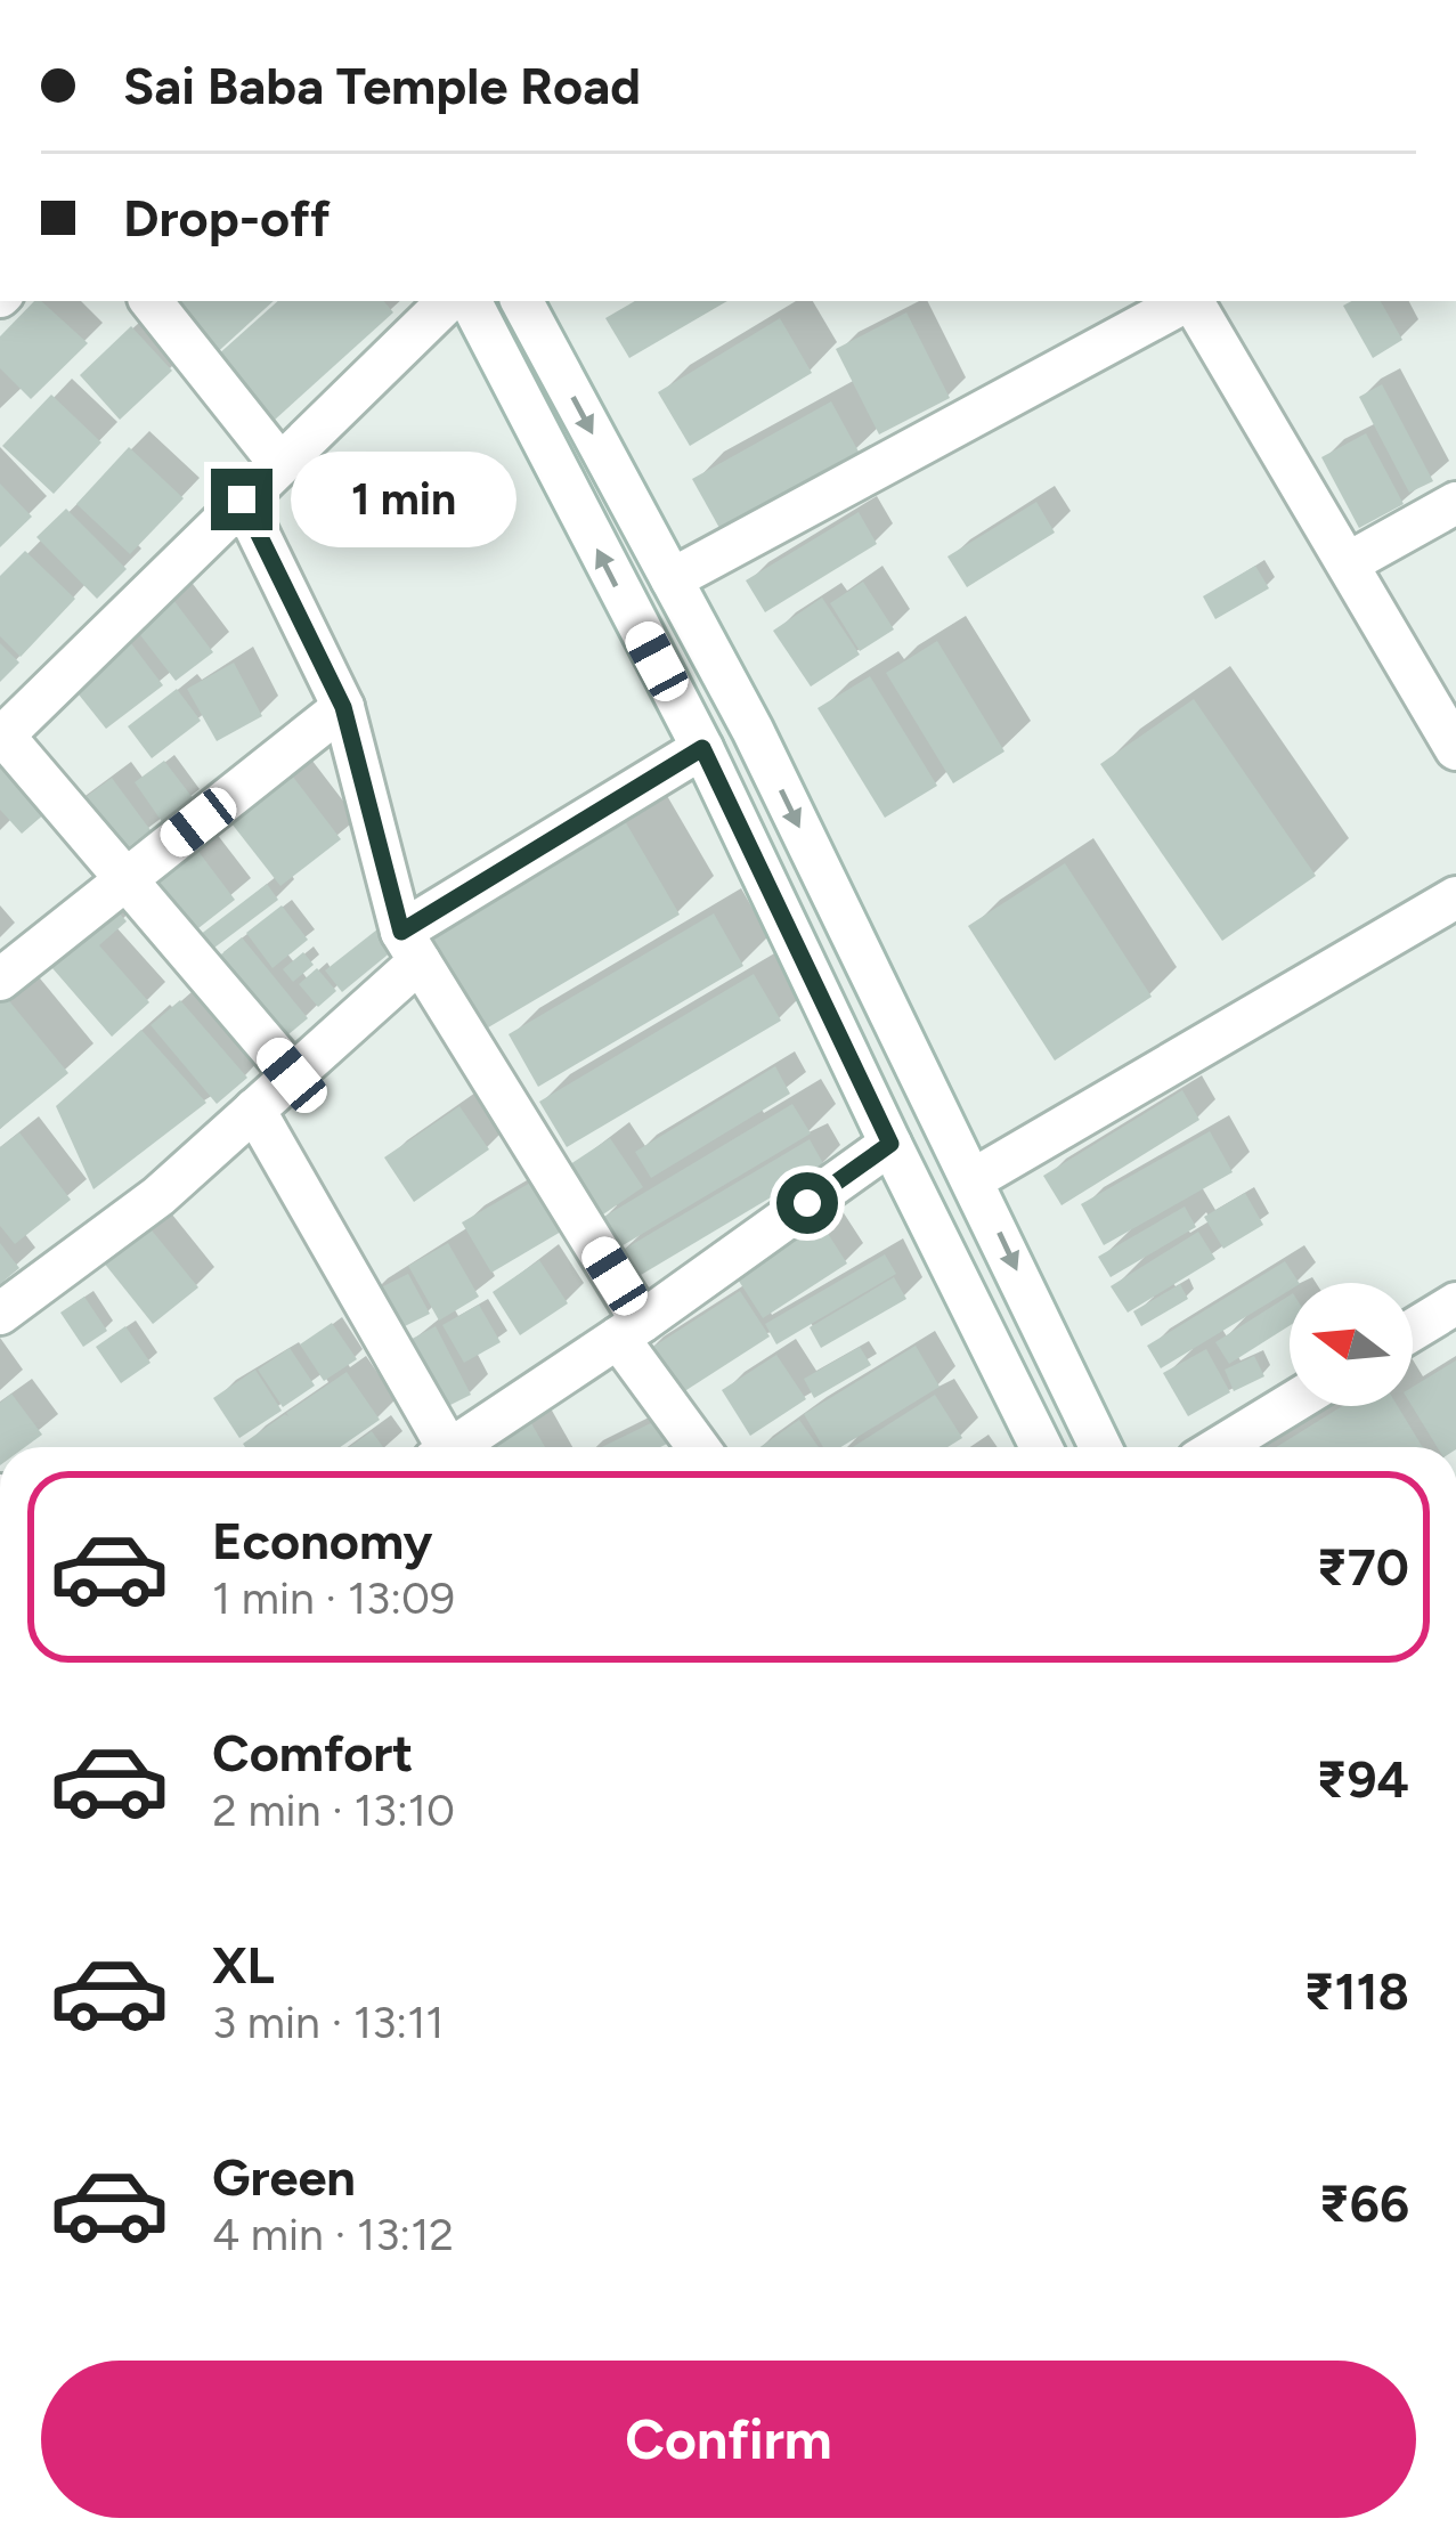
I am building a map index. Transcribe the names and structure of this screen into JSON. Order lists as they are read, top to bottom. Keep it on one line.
{"north":"left","page":{"banner":["Sai Baba Temple Road","Drop-off"],"bubble":"1 min","list":[{"name":"Economy","note":"1 min · 13:09","value":"₹70"},{"name":"Comfort","note":"2 min · 13:10","value":"₹94"},{"name":"XL","note":"3 min · 13:11","value":"₹118"},{"name":"Green","note":"4 min · 13:12","value":"₹66"}],"buttons":"Confirm"}}
